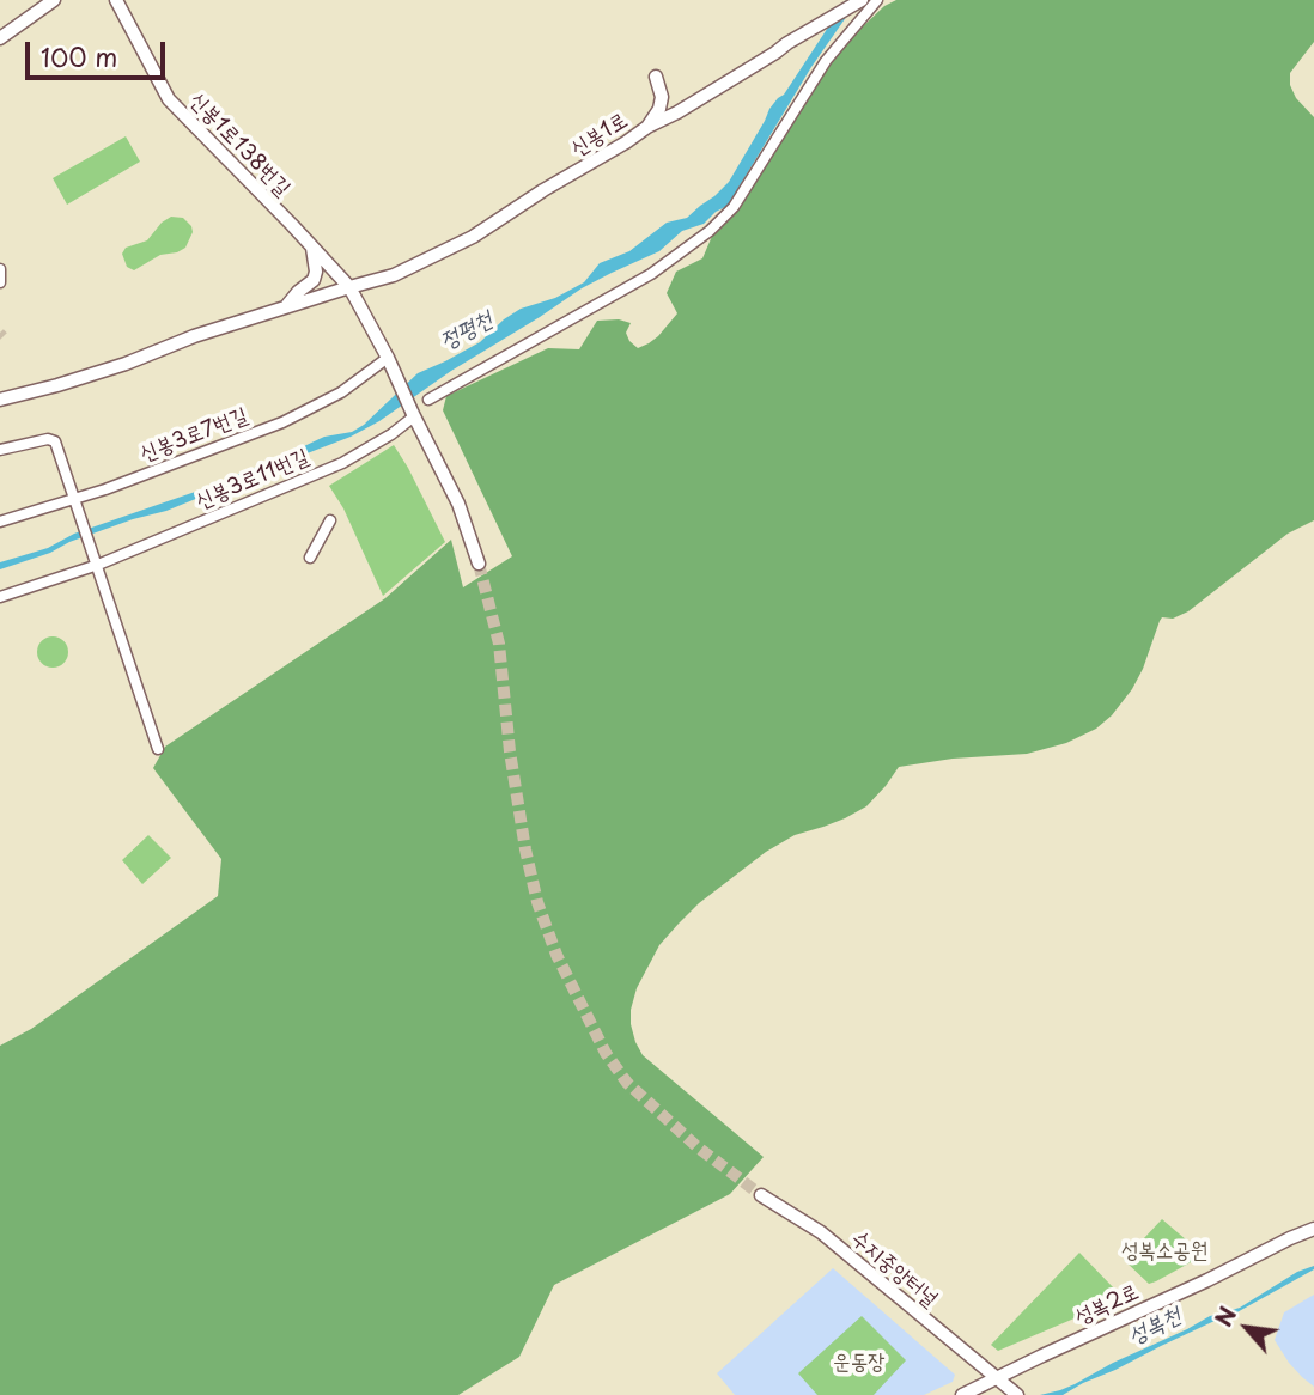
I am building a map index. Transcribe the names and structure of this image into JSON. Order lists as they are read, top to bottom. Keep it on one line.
{"streets":{"street":["신봉1로","신봉1로138번길","신봉3로7번길","신봉3로11번길","수지중앙터널","성복2로"]},"crossings":[["신봉1로","신봉1로138번길"],["수지중앙터널","성복2로"]],"water":["정평천","성복천"],"parks":["성복소공원","운동장"],"scale_bar":"100 m","north":"top left"}
